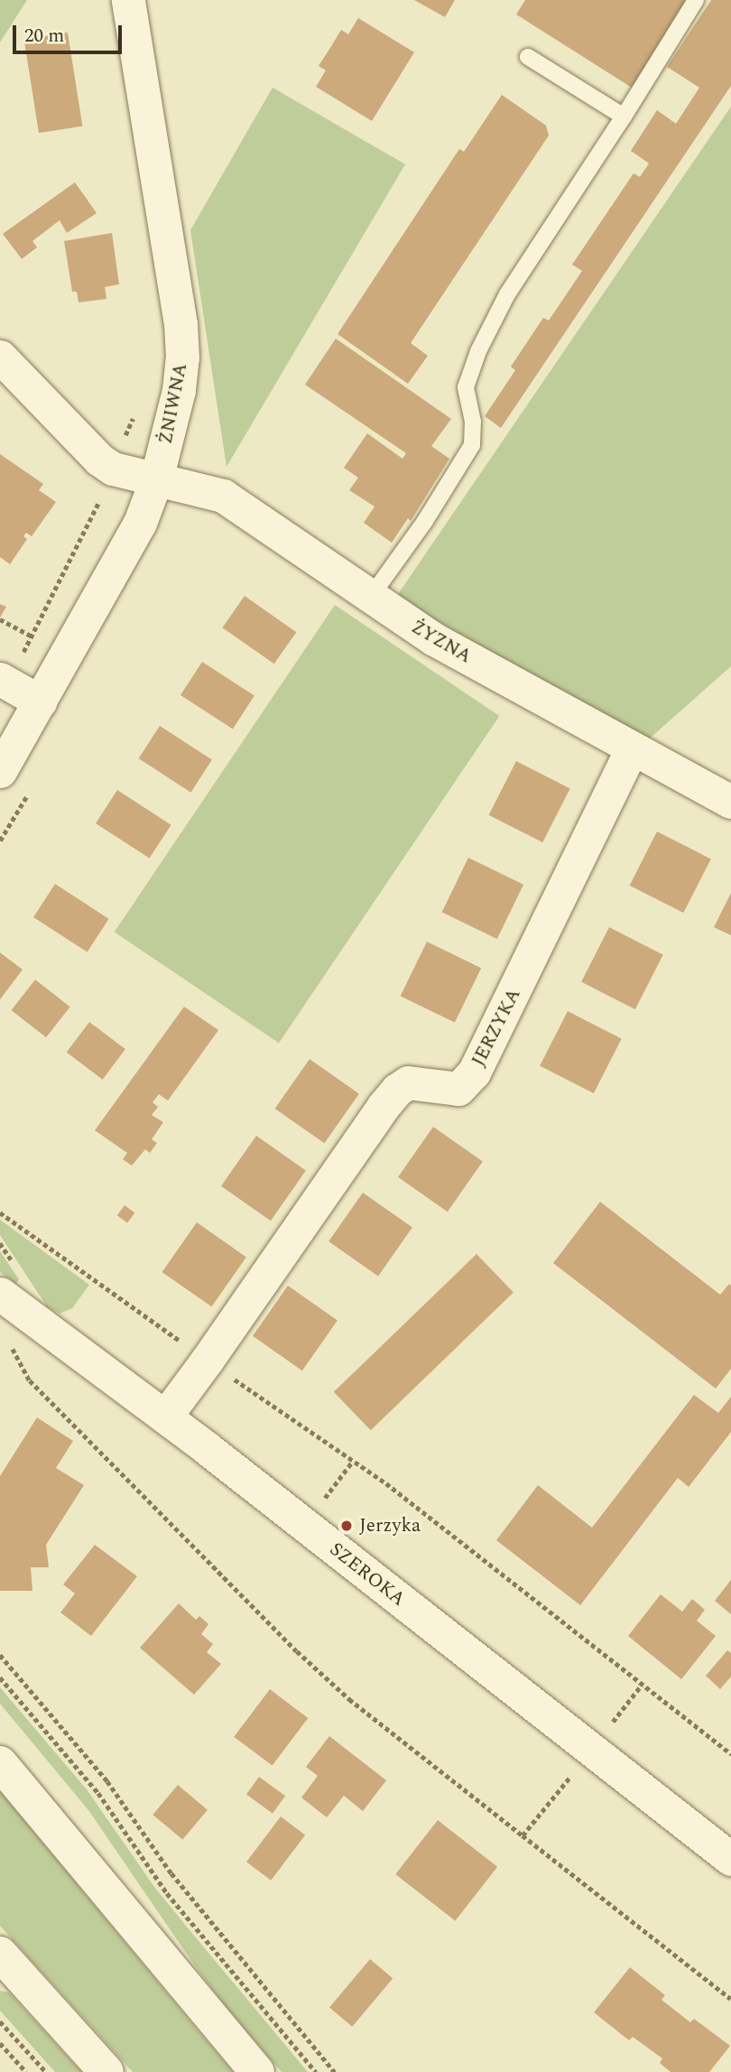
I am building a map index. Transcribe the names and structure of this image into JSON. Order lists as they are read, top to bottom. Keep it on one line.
{"streets":{"street":["ŻNIWNA","ŻYZNA","JERZYKA","SZEROKA"]},"crossings":[["ŻNIWNA","ŻYZNA"],["ŻYZNA","JERZYKA"],["JERZYKA","SZEROKA"]],"places":["Jerzyka"],"scale_bar":"20 m"}
